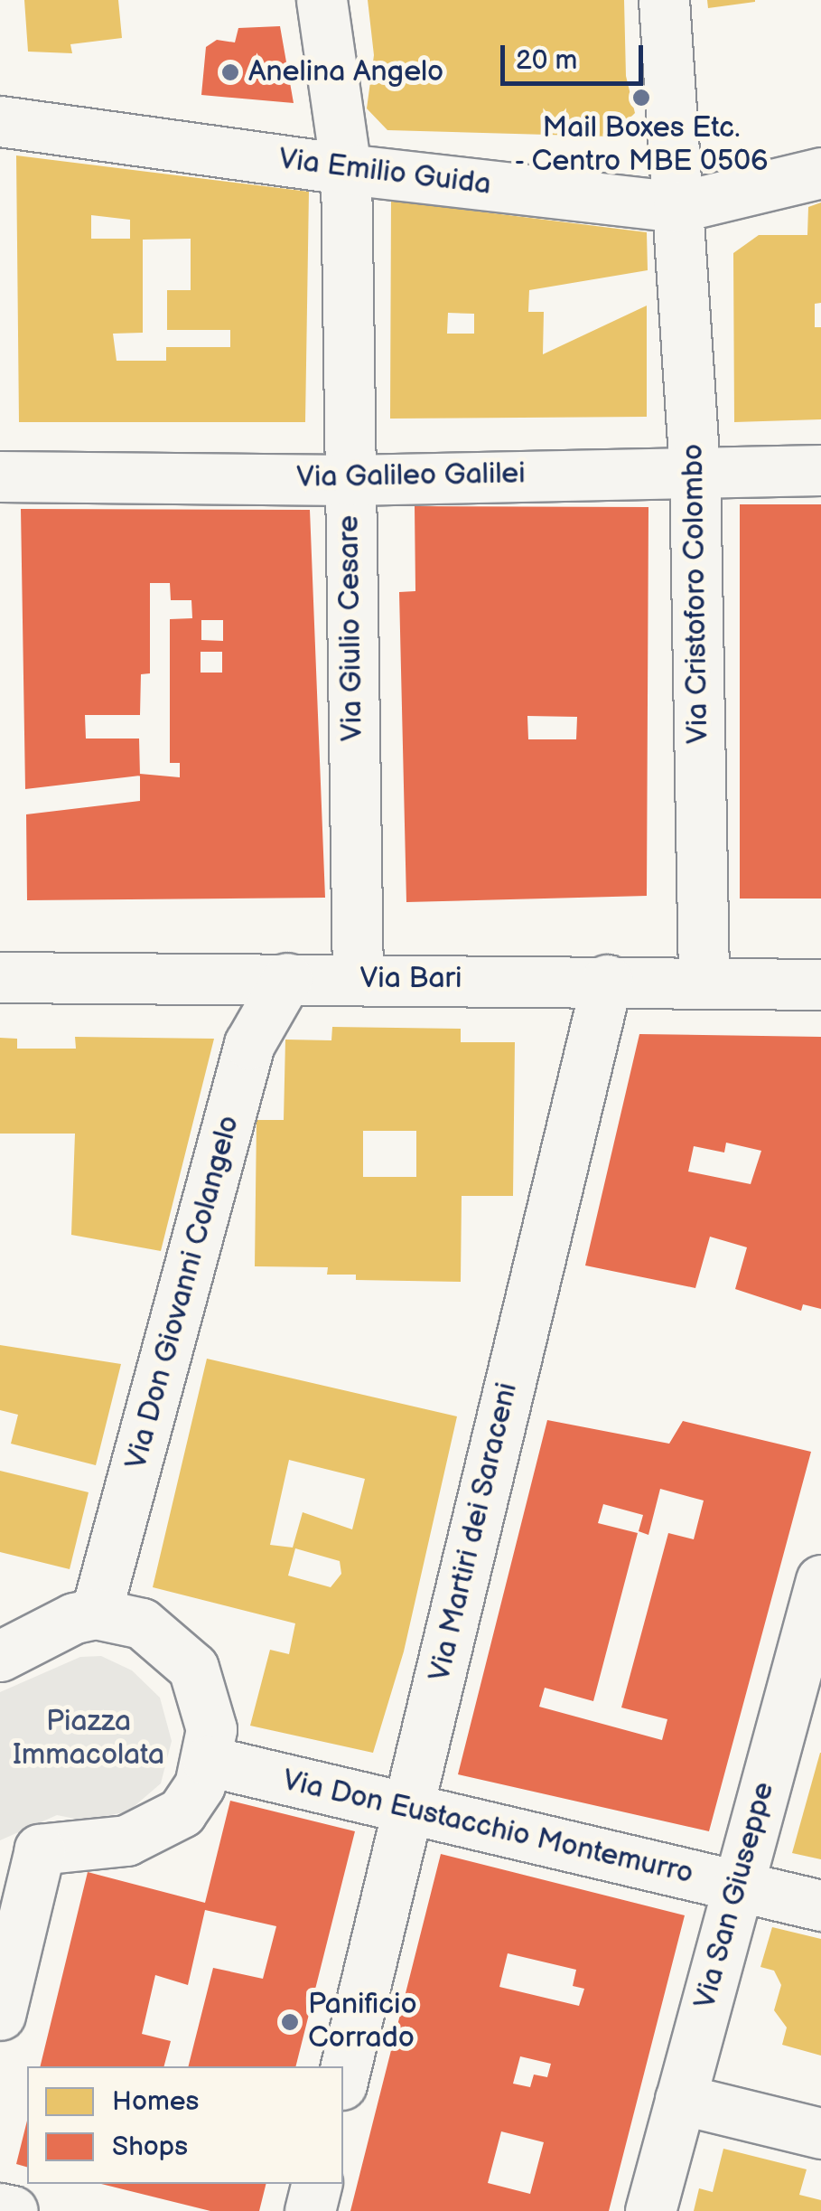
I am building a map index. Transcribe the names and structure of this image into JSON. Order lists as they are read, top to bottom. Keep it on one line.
{"streets":{"street":["Via Emilio Guida","Via Galileo Galilei","Via Cristoforo Colombo","Via Giulio Cesare","Via Bari","Via Don Giovanni Colangelo","Via Martiri dei Saraceni","Via Don Eustacchio Montemurro","Via San Giuseppe"]},"crossings":[["Via Emilio Guida","Via Cristoforo Colombo"],["Via Emilio Guida","Via Giulio Cesare"],["Via Galileo Galilei","Via Cristoforo Colombo"],["Via Galileo Galilei","Via Giulio Cesare"],["Via Cristoforo Colombo","Via Bari"],["Via Giulio Cesare","Via Bari"],["Via Bari","Via Don Giovanni Colangelo"],["Via Bari","Via Martiri dei Saraceni"],["Via Martiri dei Saraceni","Via Don Eustacchio Montemurro"],["Via Don Eustacchio Montemurro","Via San Giuseppe"]],"parks":["Piazza Immacolata"],"places":["Anelina Angelo","Mail Boxes Etc. - Centro MBE 0506","Panificio Corrado"],"legend":["Homes","Shops"],"scale_bar":"20 m"}
